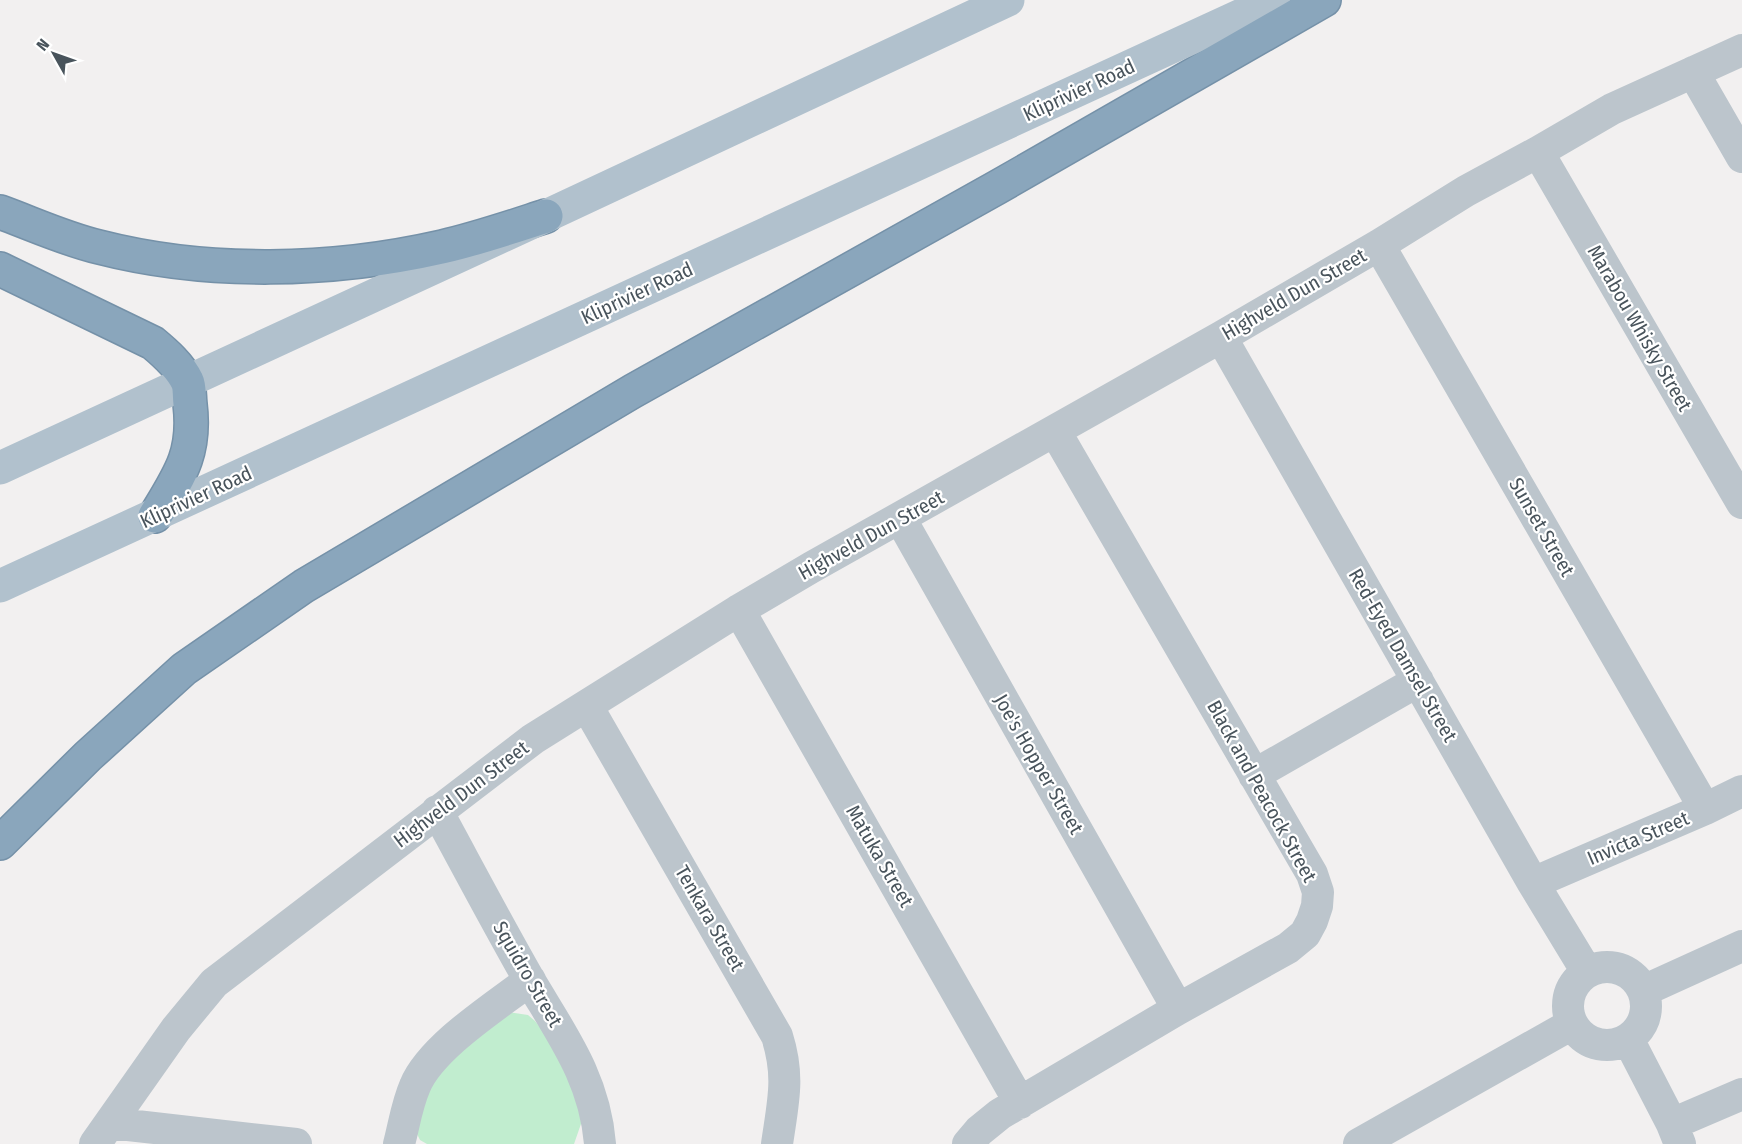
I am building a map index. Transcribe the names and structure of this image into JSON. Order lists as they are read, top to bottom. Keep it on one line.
{"streets":{"main road":["Kliprivier Road"],"street":["Highveld Dun Street","Marabou Whisky Street","Sunset Street","Red-Eyed Damsel Street","Joe's Hopper Street","Black and Peacock Street","Invicta Street","Matuka Street","Tenkara Street","Squidro Street"]},"crossings":[["Highveld Dun Street","Marabou Whisky Street"],["Highveld Dun Street","Sunset Street"],["Highveld Dun Street","Red-Eyed Damsel Street"],["Highveld Dun Street","Joe's Hopper Street"],["Highveld Dun Street","Black and Peacock Street"],["Highveld Dun Street","Matuka Street"],["Highveld Dun Street","Tenkara Street"],["Highveld Dun Street","Squidro Street"],["Sunset Street","Invicta Street"],["Red-Eyed Damsel Street","Invicta Street"],["Joe's Hopper Street","Black and Peacock Street"],["Black and Peacock Street","Matuka Street"]],"north":"top left"}
